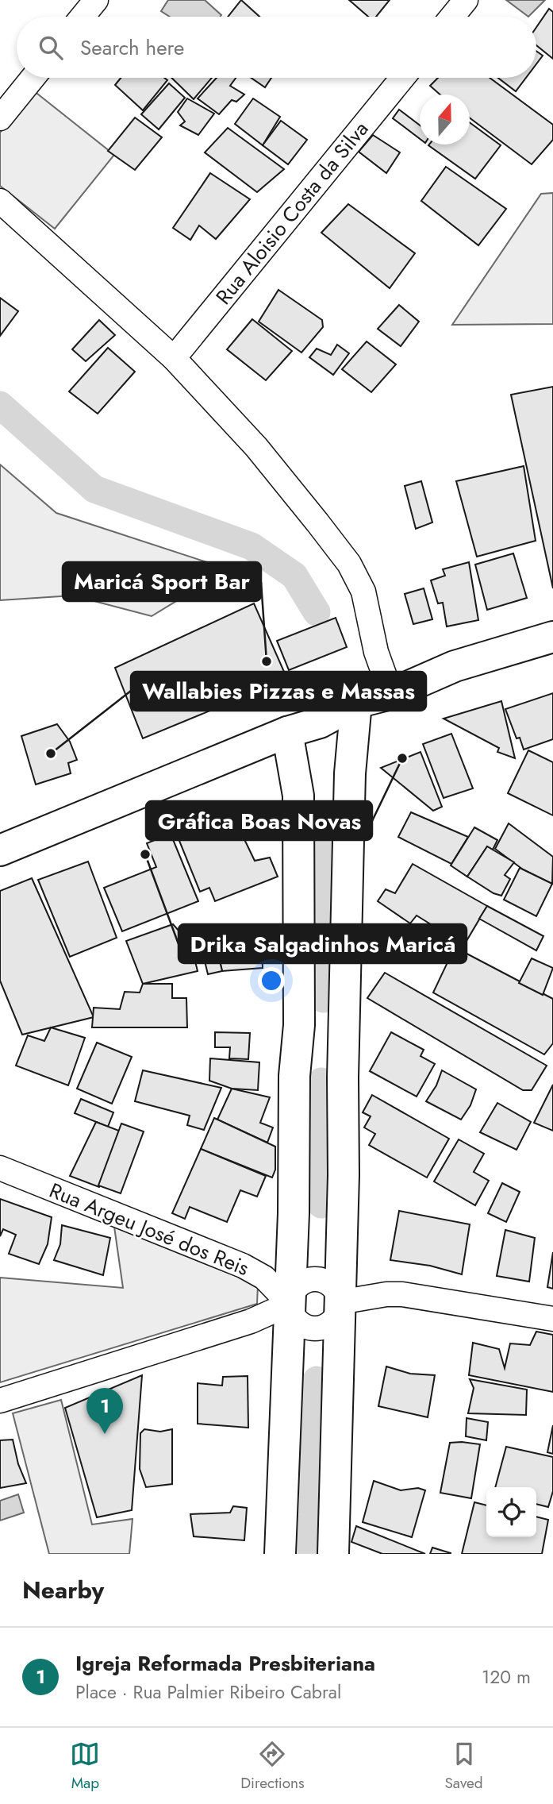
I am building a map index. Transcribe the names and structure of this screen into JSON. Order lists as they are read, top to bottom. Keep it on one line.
{"streets":{"street":["Rua Aloisio Costa da Silva","Rua Argeu José dos Reis"]},"places":["Maricá Sport Bar","Wallabies Pizzas e Massas","Gráfica Boas Novas","Drika Salgadinhos Maricá"],"north":"top","page":{"search":"Search here","pins":"1","heading":"Nearby","list":[{"mark":"1","name":"Igreja Reformada Presbiteriana","note":"Place · Rua Palmier Ribeiro Cabral","value":"120 m"}],"nav":["Map","Directions","Saved"]}}
